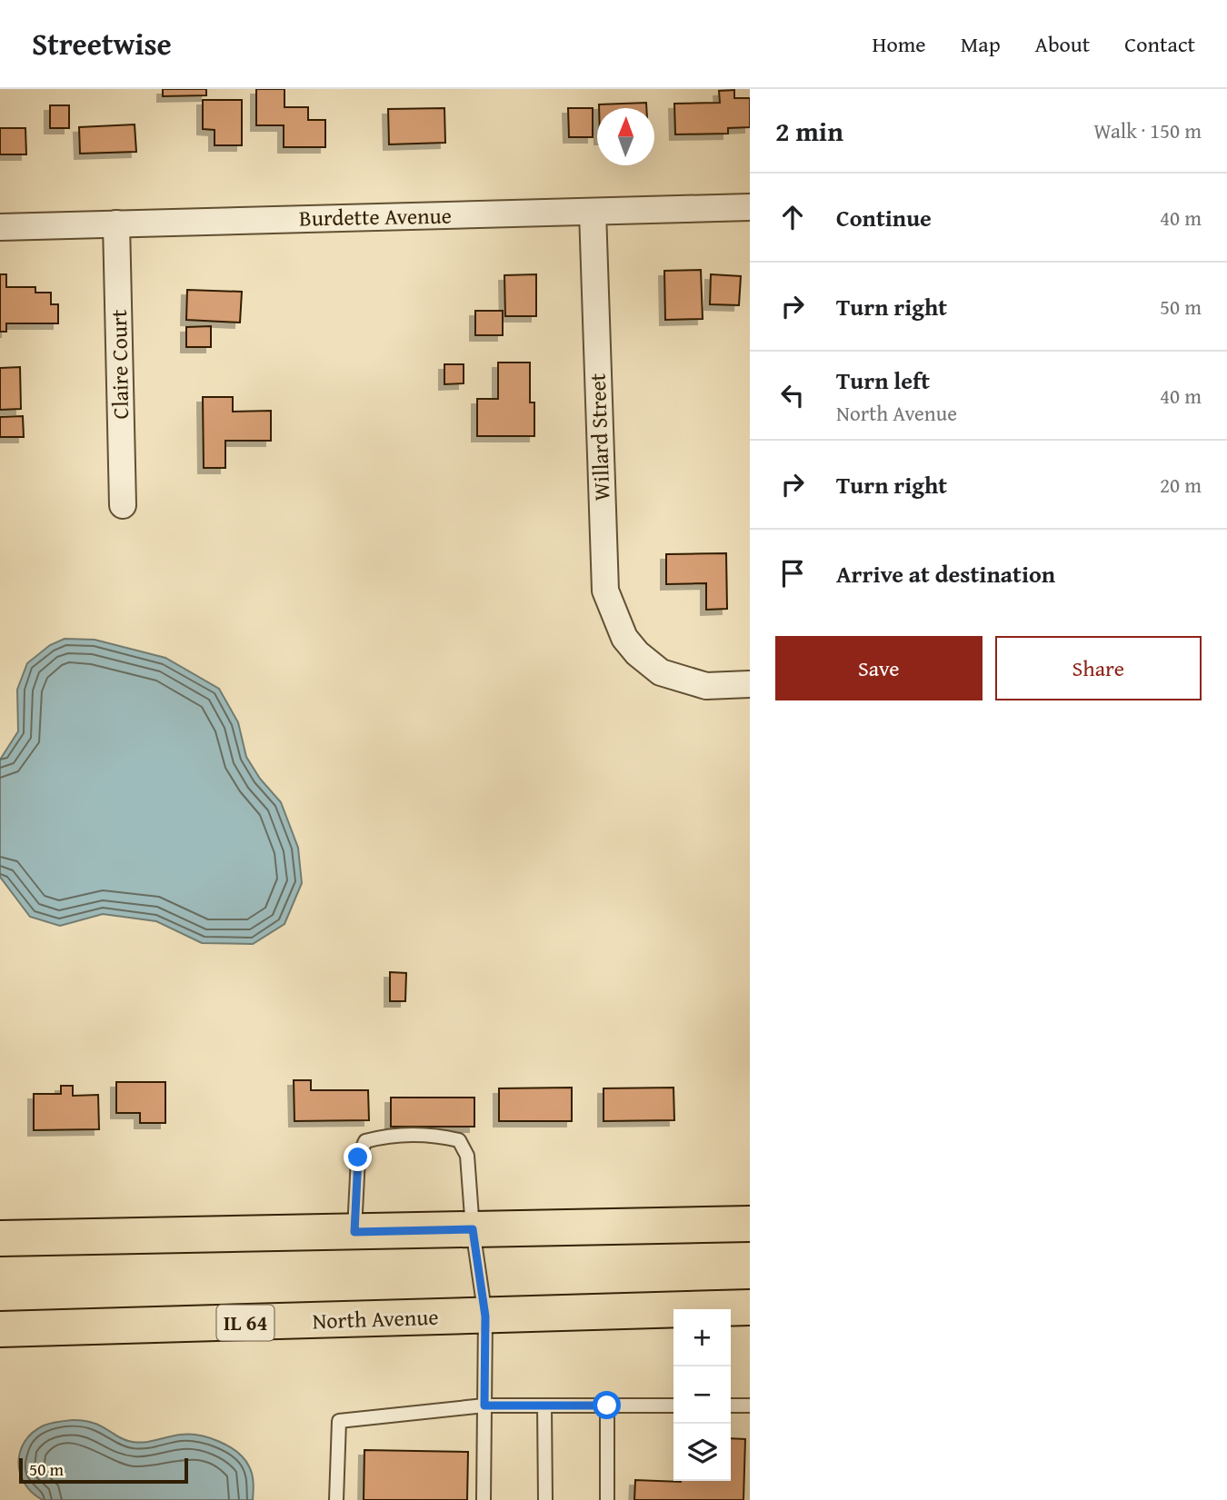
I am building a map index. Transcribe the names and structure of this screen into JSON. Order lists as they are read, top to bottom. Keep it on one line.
{"streets":{"main road":["North Avenue","IL 64"],"street":["Burdette Avenue","Claire Court","Willard Street"]},"crossings":[["Burdette Avenue","Claire Court"],["Burdette Avenue","Willard Street"]],"scale_bar":"50 m","north":"top","page":{"header":"Streetwise","nav":["Home","Map","About","Contact"],"heading":["2 min","Walk · 150 m"],"list":[["Continue","40 m"],["Turn right","50 m"],["Turn left","North Avenue","40 m"],["Turn right","20 m"],"Arrive at destination"],"buttons":["Save","Share"],"map_buttons":["+","−"],"scale":"50 m"}}
